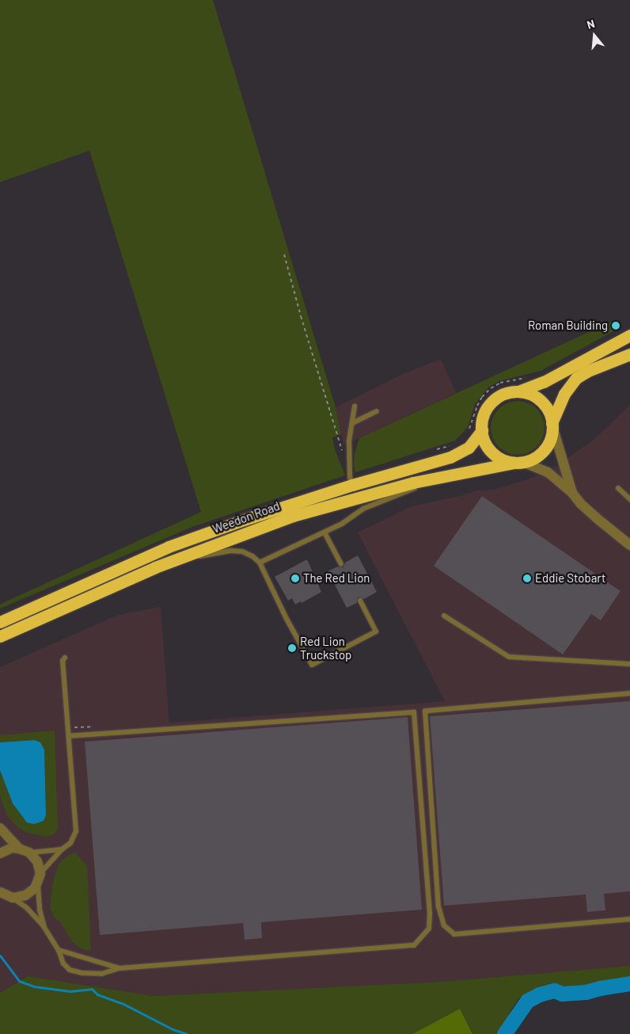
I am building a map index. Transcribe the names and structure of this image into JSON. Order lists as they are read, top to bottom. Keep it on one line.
{"streets":{"highway":["Weedon Road"]},"places":["Roman Building","The Red Lion","Eddie Stobart","Red Lion Truckstop"],"north":"top"}
